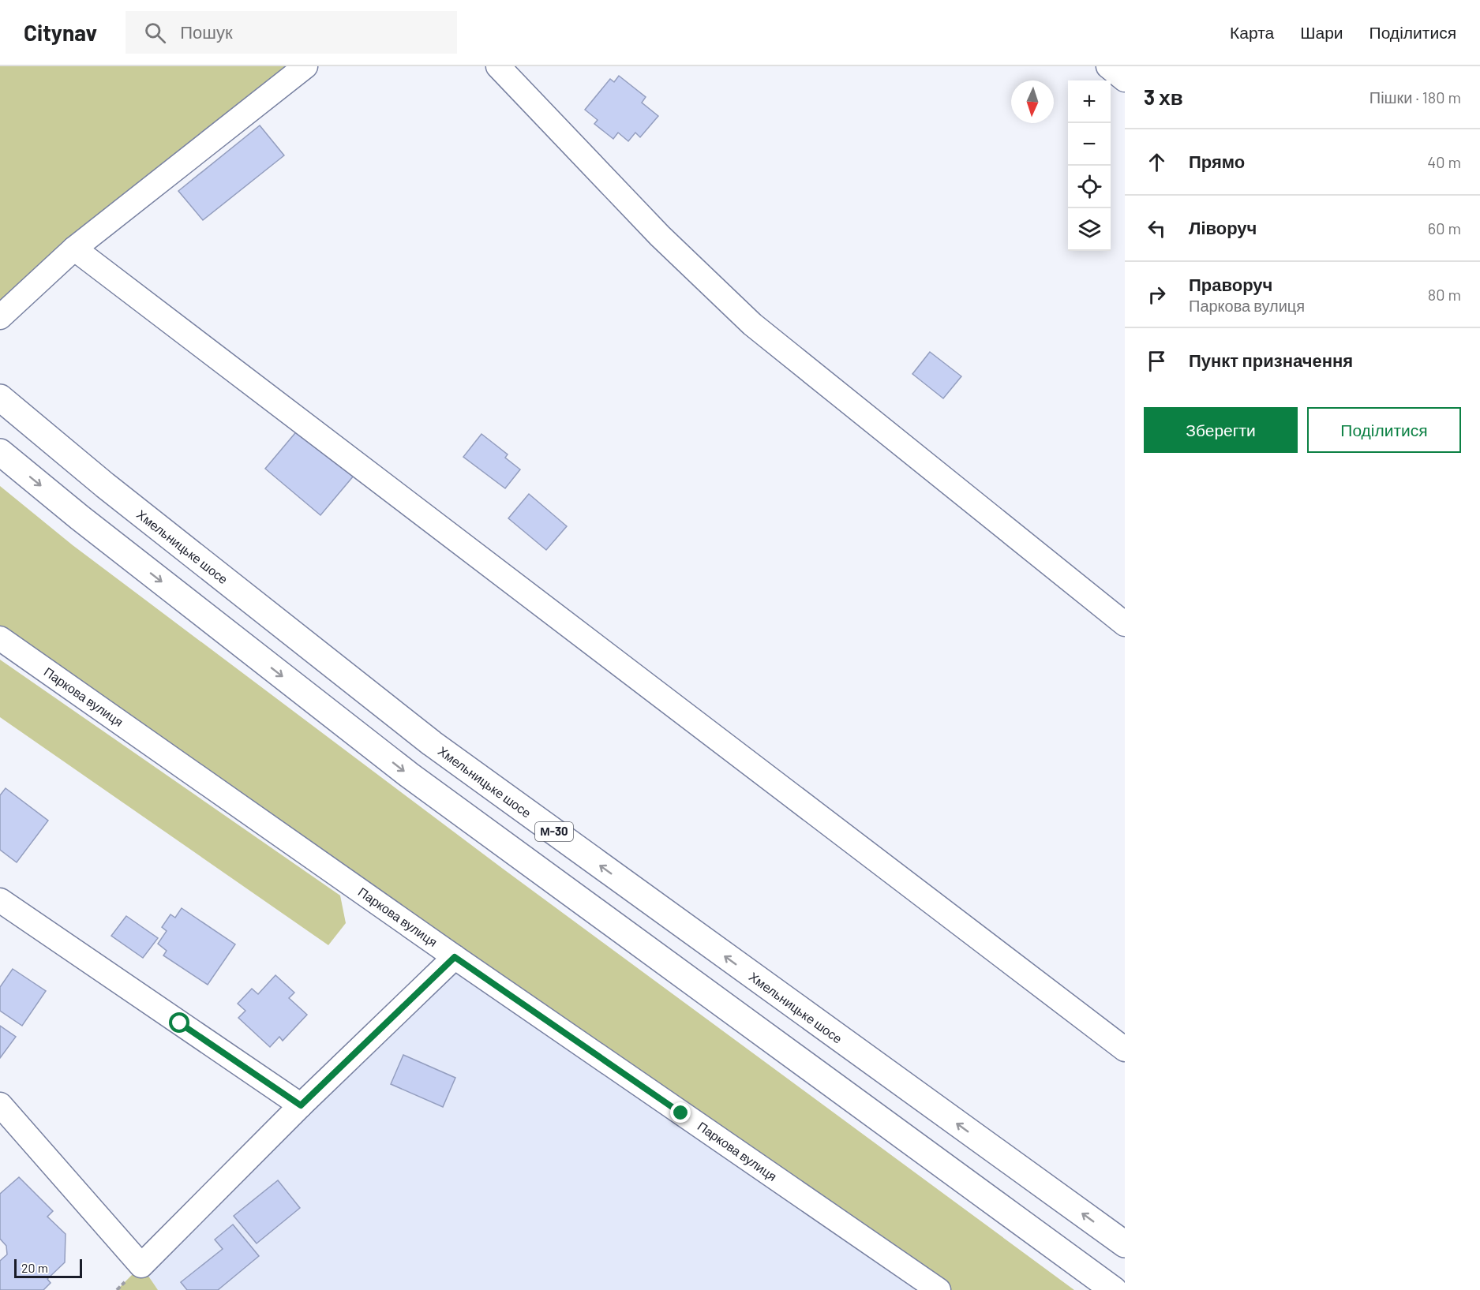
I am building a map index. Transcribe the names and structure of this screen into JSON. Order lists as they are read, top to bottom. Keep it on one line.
{"streets":{"highway":["Хмельницьке шосе","М-30"],"street":["Паркова вулиця"]},"scale_bar":"20 m","north":"bottom","page":{"header":"Citynav","search":"Пошук","nav":["Карта","Шари","Поділитися"],"heading":["3 хв","Пішки · 180 m"],"map_buttons":["+","−"],"list":[["Прямо","40 m"],["Ліворуч","60 m"],["Праворуч","Паркова вулиця","80 m"],"Пункт призначення"],"buttons":["Зберегти","Поділитися"],"scale":"20 m"}}
